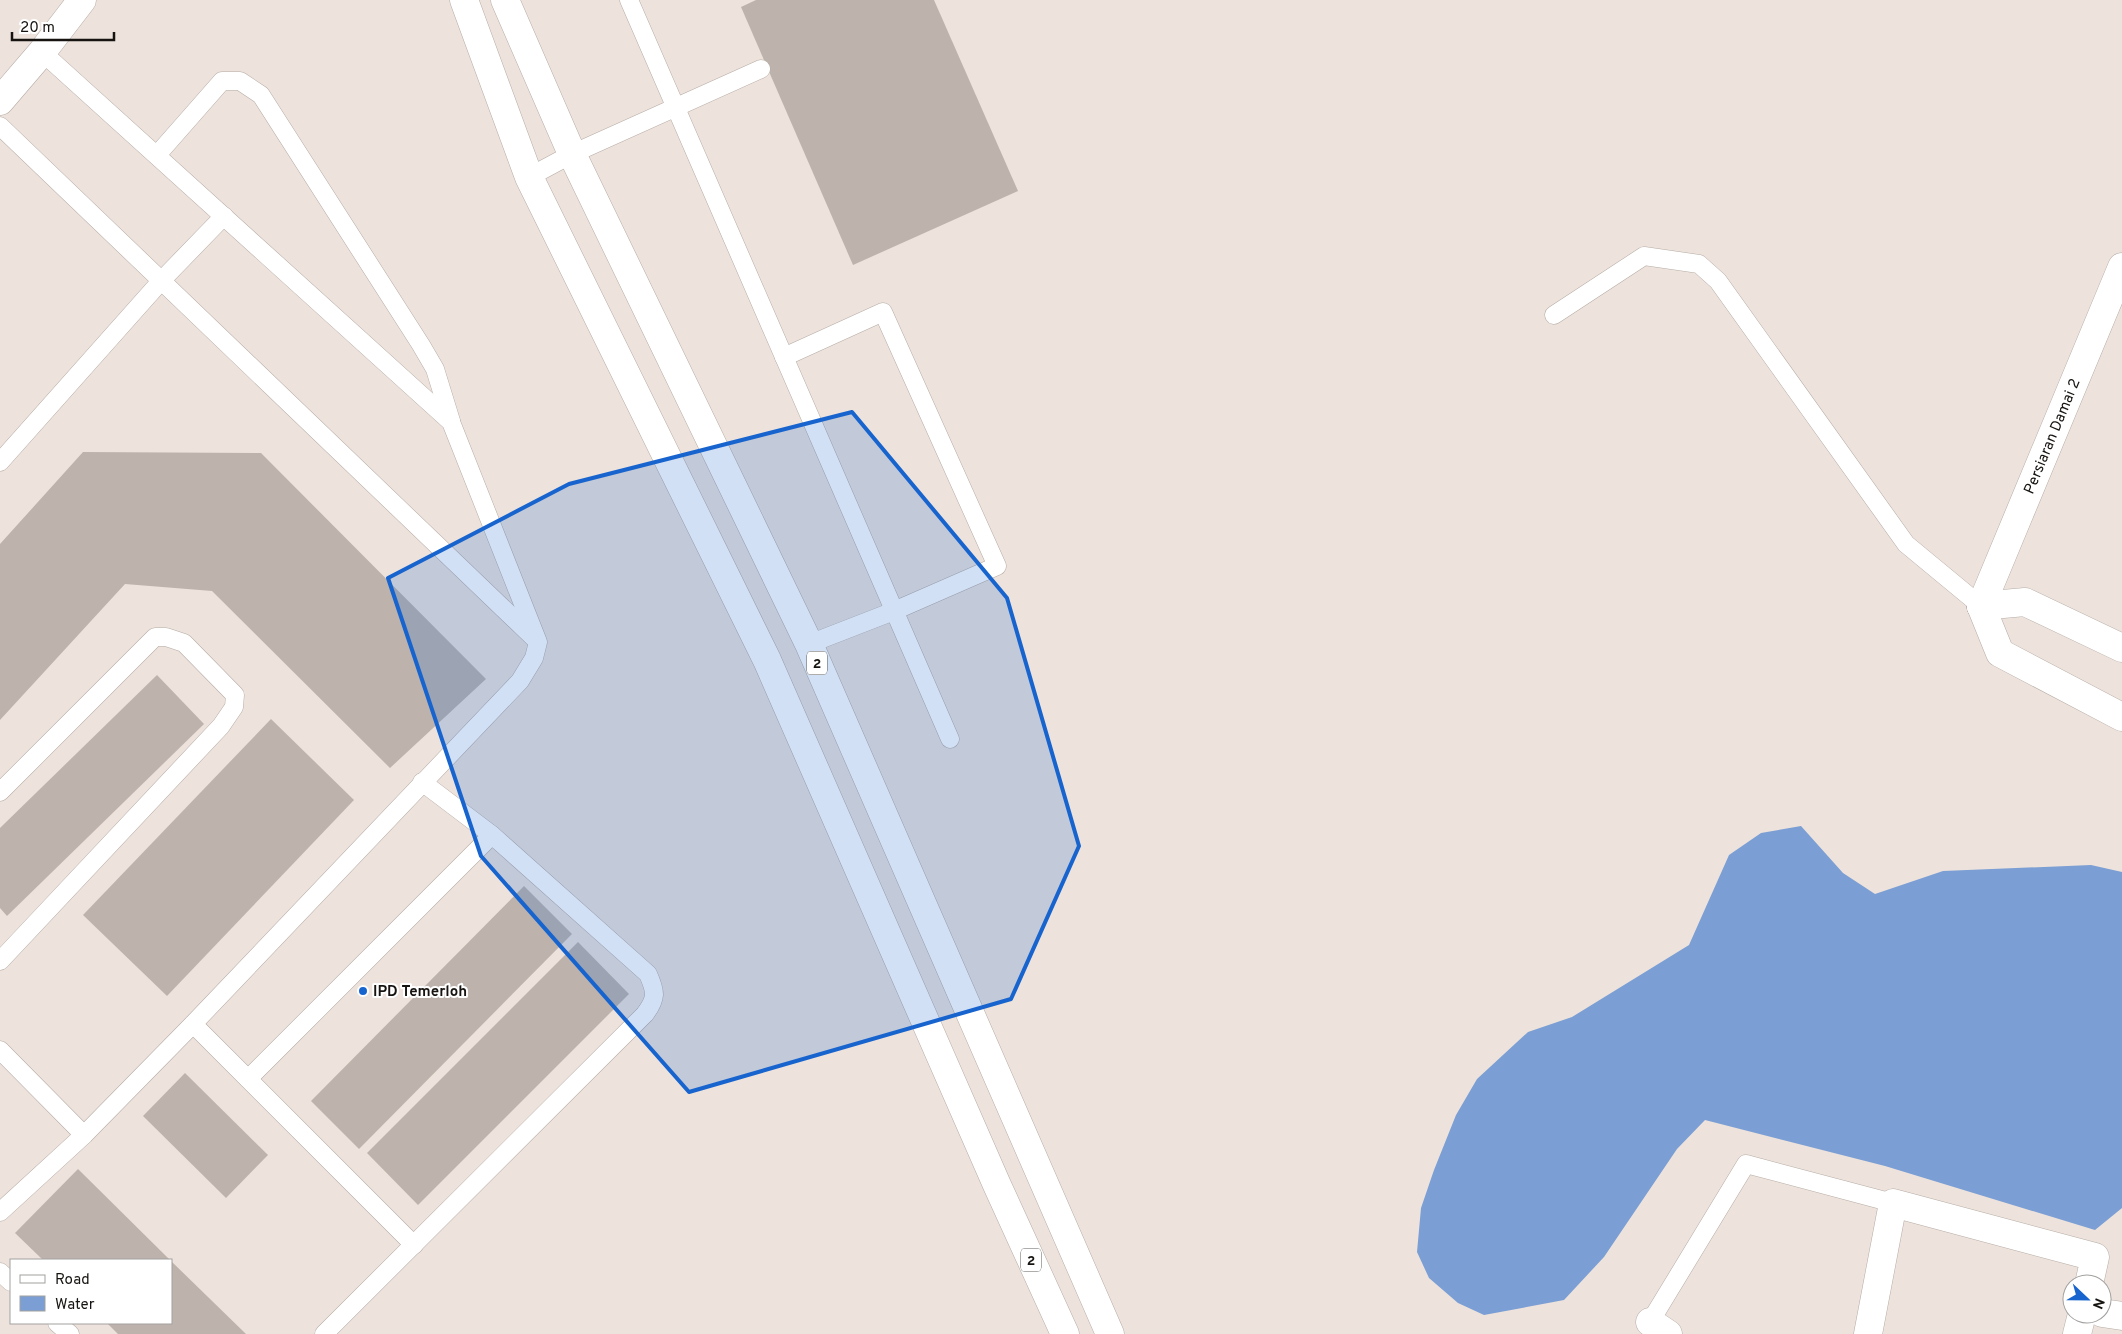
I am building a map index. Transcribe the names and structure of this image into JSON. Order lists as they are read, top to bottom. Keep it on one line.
{"streets":{"main road":["Persiaran Damai 2","2"]},"places":["IPD Temerloh"],"legend":["Road","Water"],"scale_bar":"20 m","north":"right"}
